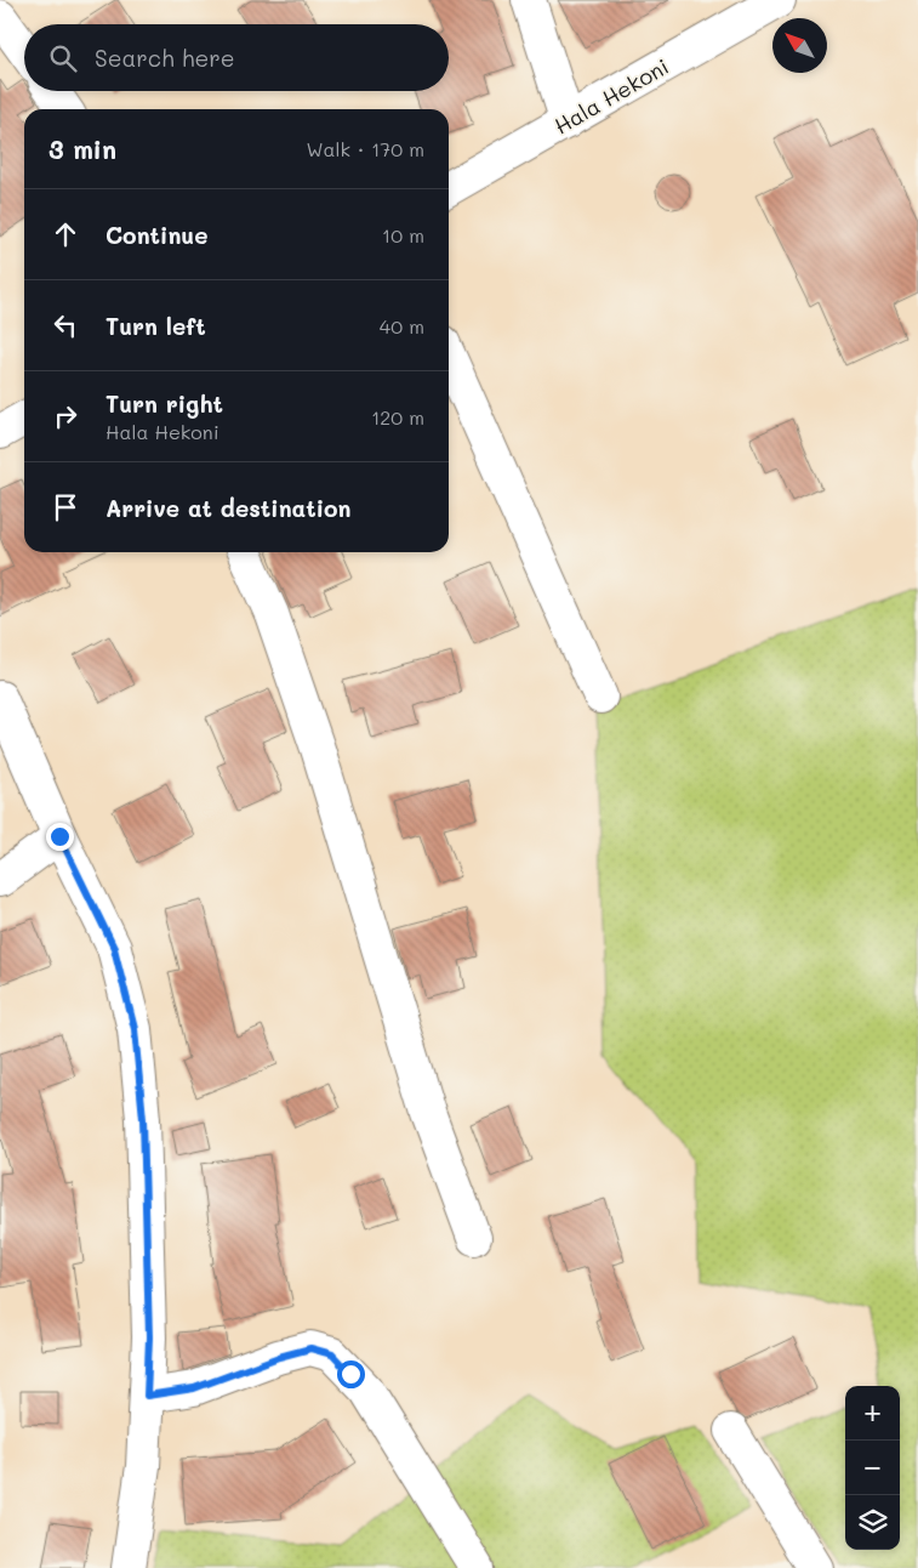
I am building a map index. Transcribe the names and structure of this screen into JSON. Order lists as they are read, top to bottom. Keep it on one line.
{"streets":{"street":["Hala Hekoni"]},"north":"top left","page":{"search":"Search here","heading":["3 min","Walk · 170 m"],"list":[["Continue","10 m"],["Turn left","40 m"],["Turn right","Hala Hekoni","120 m"],"Arrive at destination"],"map_buttons":["+","−"]}}
